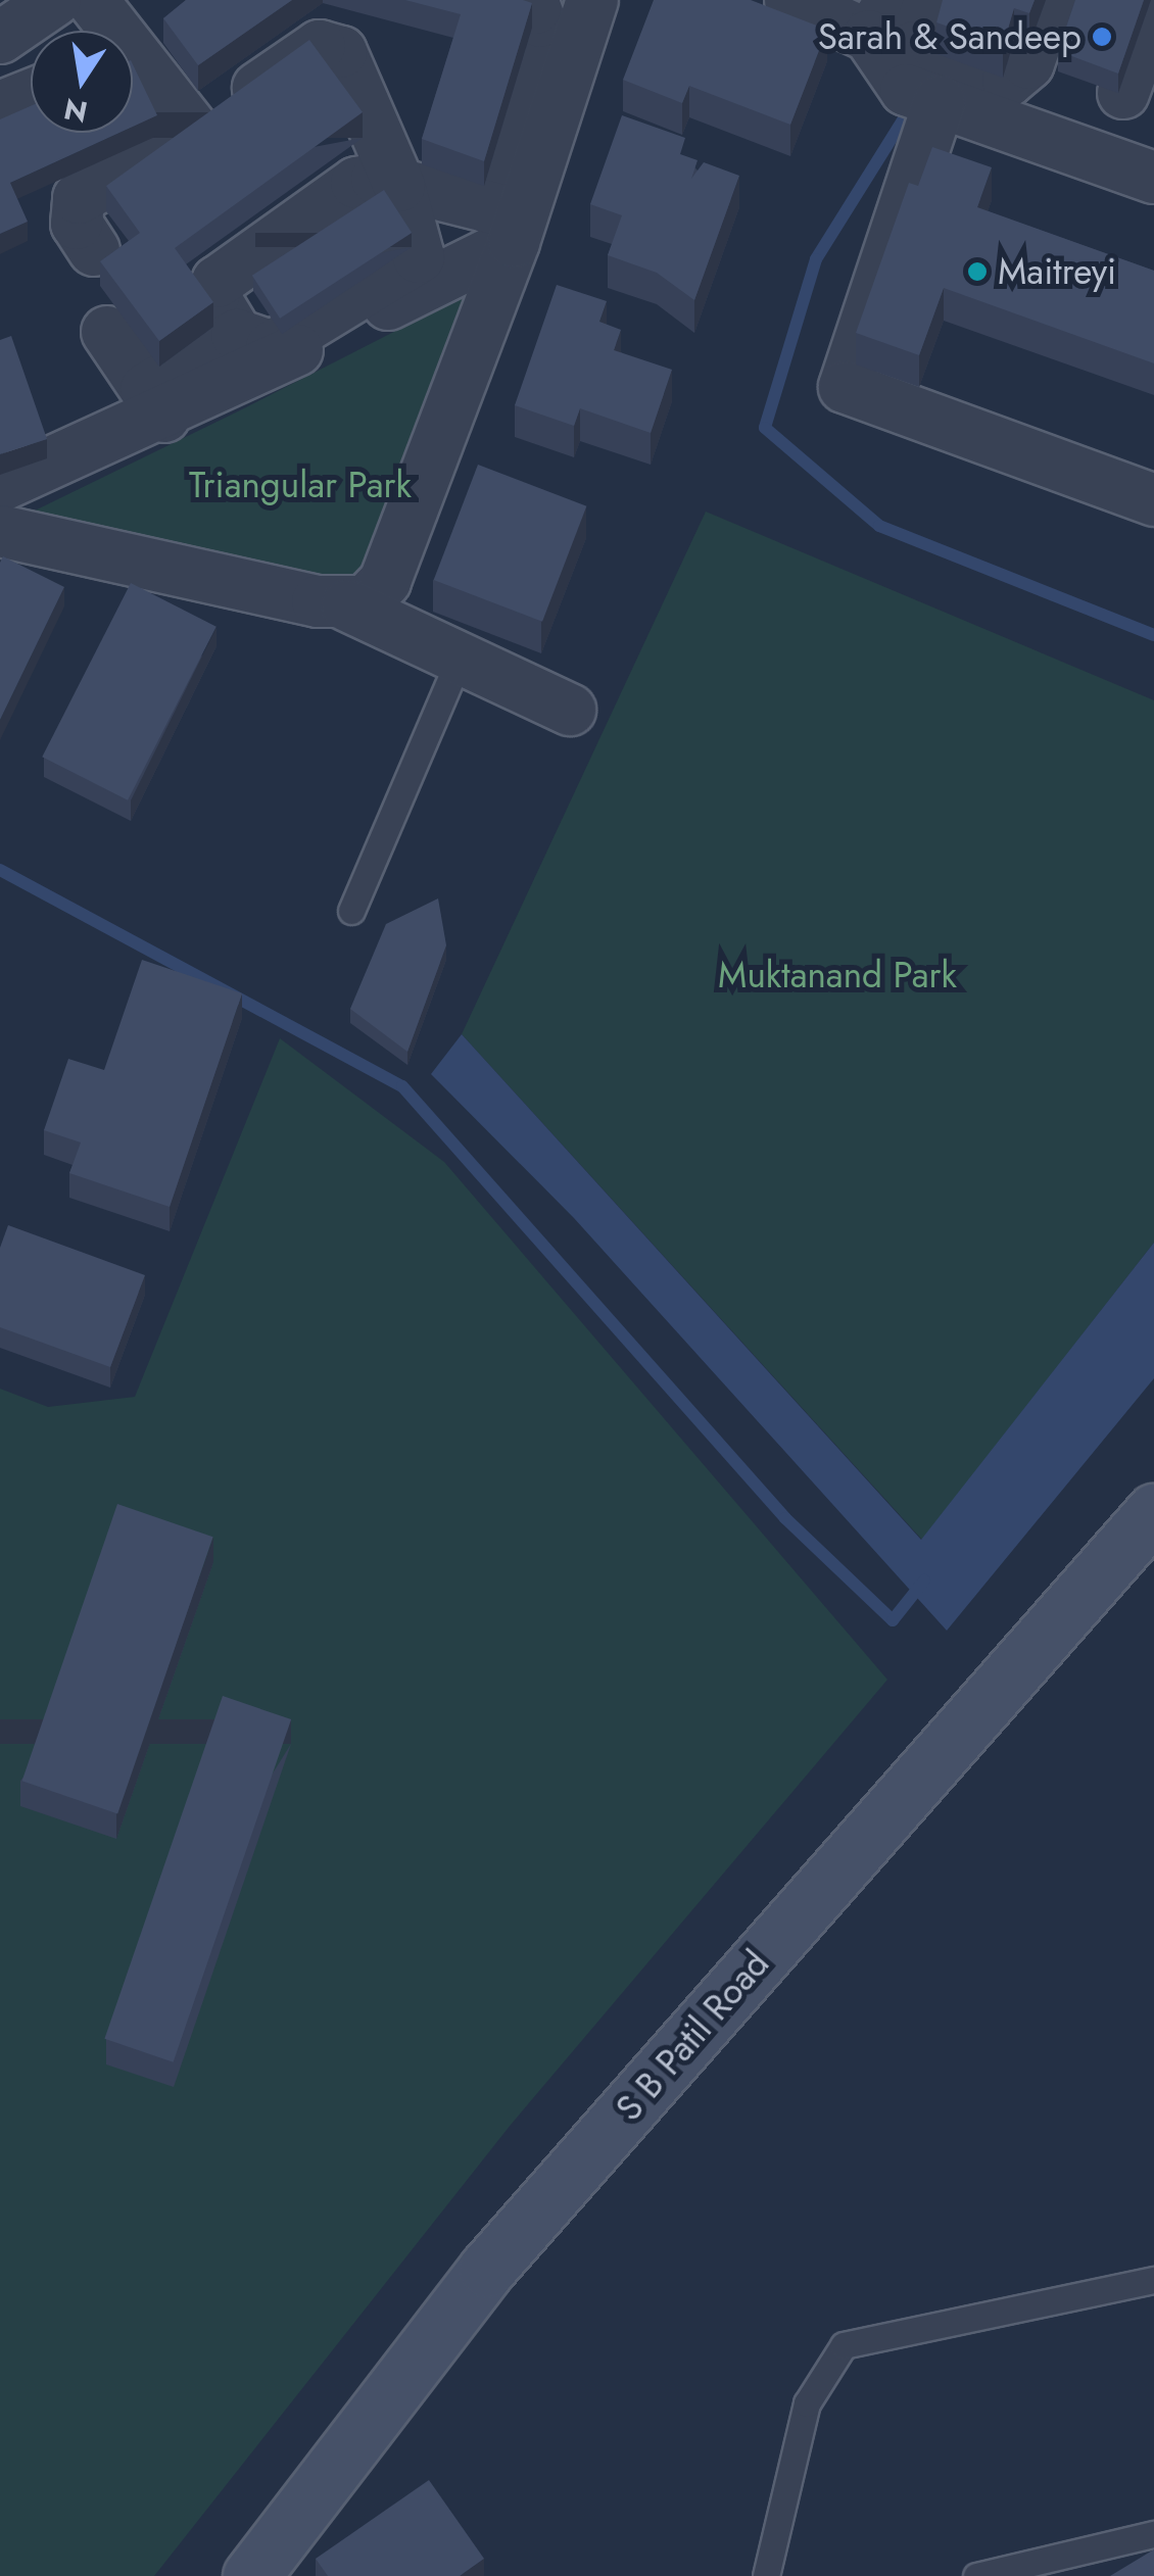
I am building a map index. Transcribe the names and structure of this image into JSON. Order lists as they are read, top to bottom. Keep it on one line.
{"streets":{"street":["S B Patil Road"]},"parks":["Triangular Park","Muktanand Park"],"places":["Sarah & Sandeep","Maitreyi"],"north":"bottom"}
